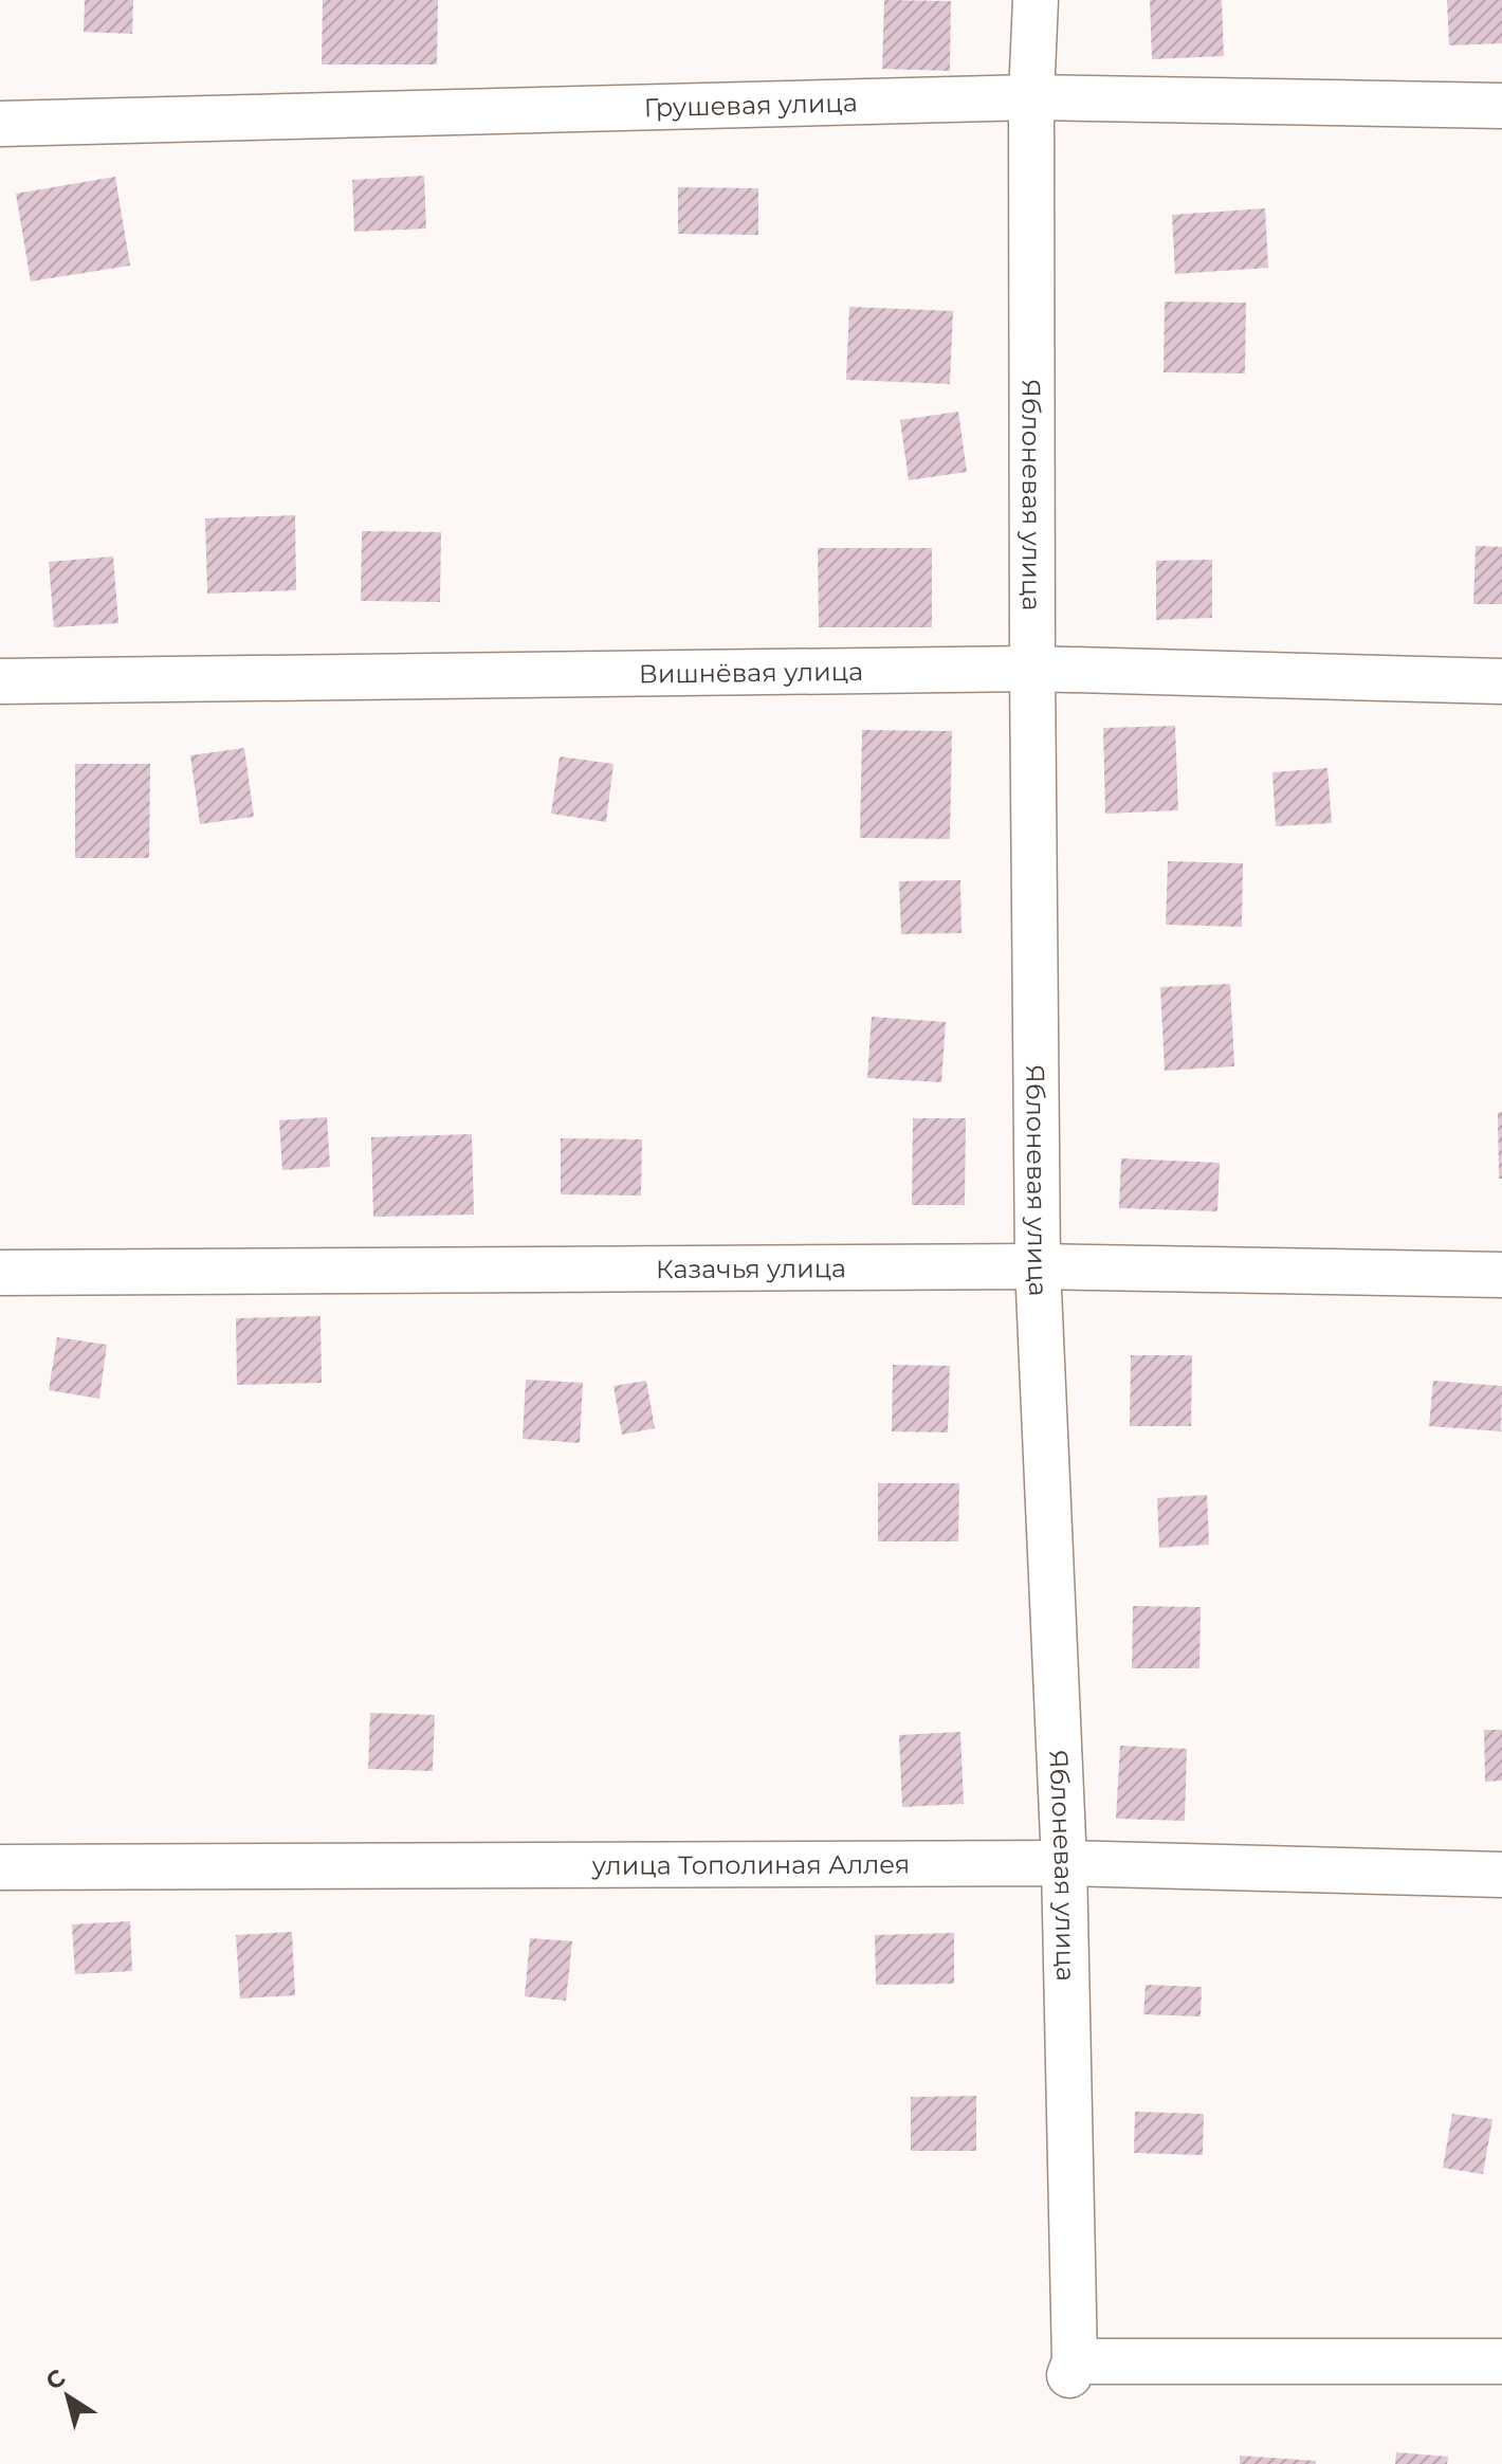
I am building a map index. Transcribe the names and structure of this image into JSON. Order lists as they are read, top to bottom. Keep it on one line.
{"streets":{"street":["Грушевая улица","Яблоневая улица","Вишнёвая улица","Казачья улица","улица Тополиная Аллея"]},"crossings":[["Грушевая улица","Яблоневая улица"],["Яблоневая улица","Вишнёвая улица"],["Яблоневая улица","Казачья улица"],["Яблоневая улица","улица Тополиная Аллея"]],"north":"top left"}
